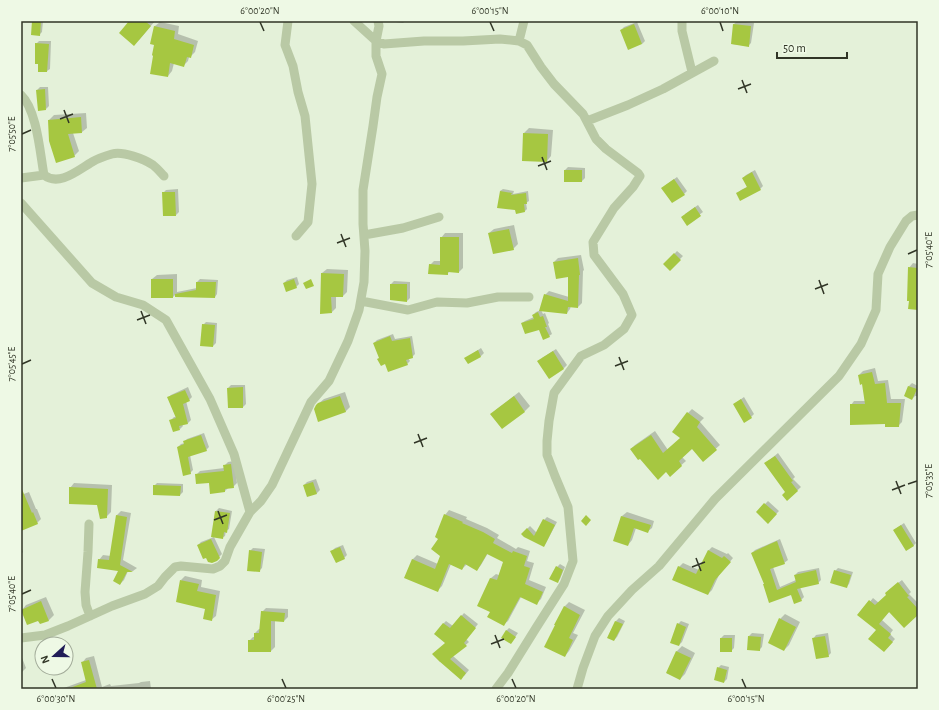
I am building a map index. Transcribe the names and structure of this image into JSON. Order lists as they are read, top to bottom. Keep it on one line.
{"scale_bar":"50 m","north":"left","coordinates":["6°00'20\"N","6°00'15\"N","6°00'10\"N","7°05'50\"E","7°05'40\"E","7°05'45\"E","7°05'35\"E","6°00'30\"N","6°00'25\"N"]}
